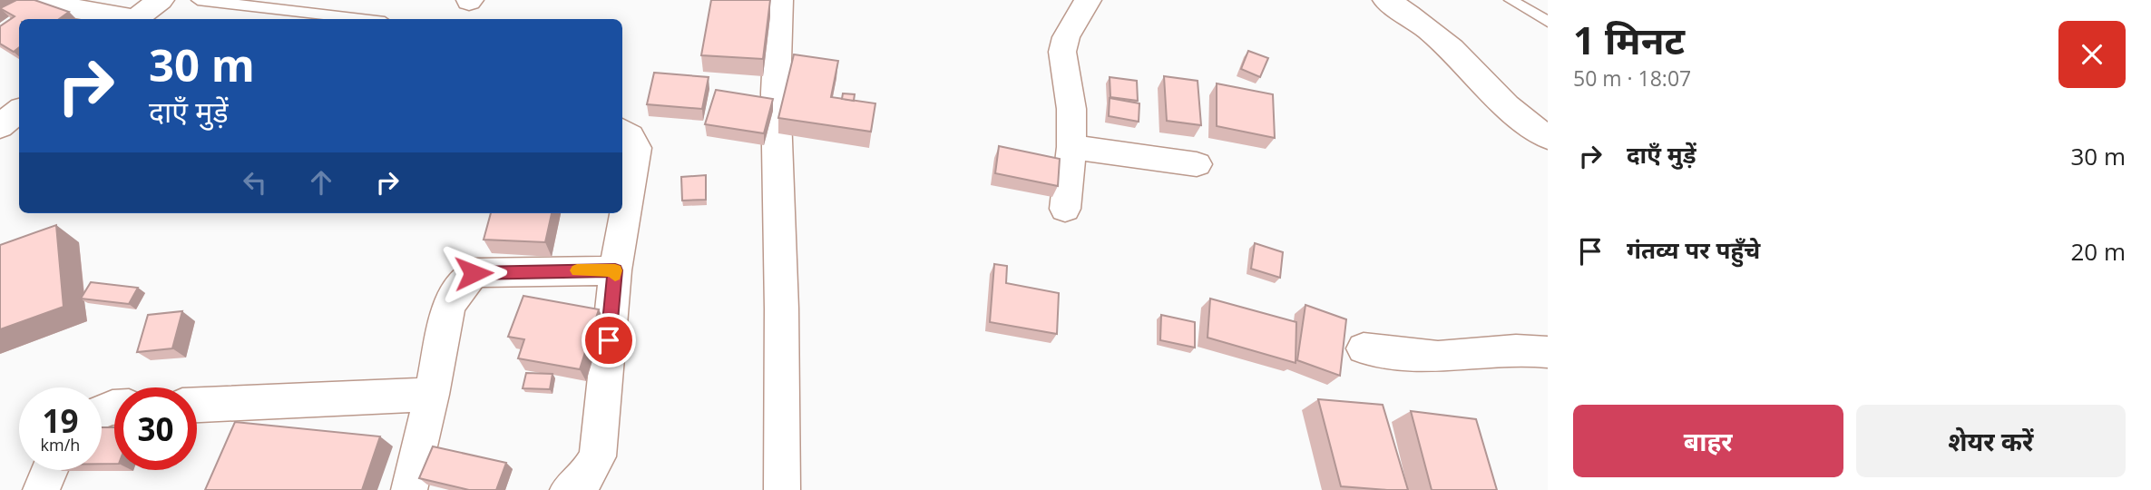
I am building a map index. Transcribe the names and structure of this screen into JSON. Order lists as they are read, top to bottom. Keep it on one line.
{"page":{"heading":["1 मिनट","50 m · 18:07"],"turn":["30 m","दाएँ मुड़ें"],"list":[{"name":"दाएँ मुड़ें","value":"30 m"},{"name":"गंतव्य पर पहुँचे","value":"20 m"}],"speed":"19 km/h","limit":"30","buttons":["बाहर","शेयर करें"]}}
